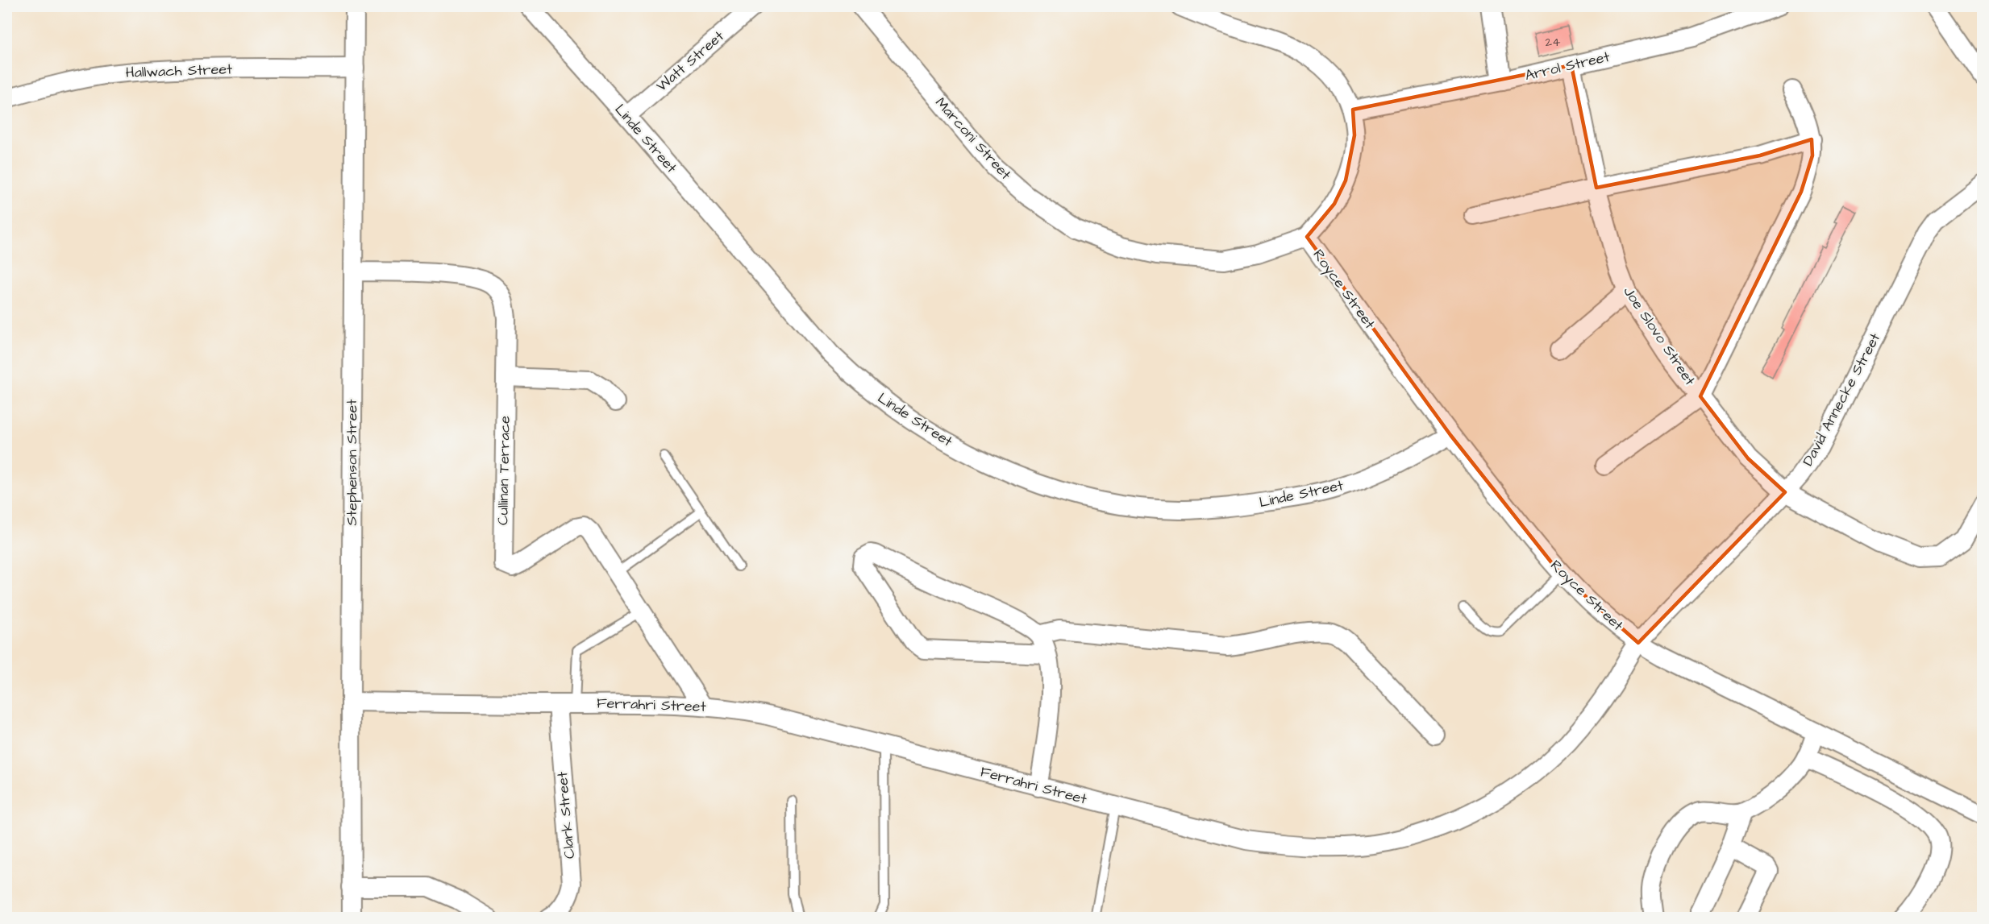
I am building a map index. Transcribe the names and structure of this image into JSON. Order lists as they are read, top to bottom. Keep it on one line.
{"streets":{"street":["Watt Street","Arrol Street","Hallwach Street","Linde Street","Marconi Street","Royce Street","Joe Slovo Street","David Annecke Street","Stephenson Street","Cullinan Terrace","Ferrahri Street","Clark Street"]},"crossings":[["Watt Street","Linde Street"],["Arrol Street","Joe Slovo Street"],["Hallwach Street","Stephenson Street"],["Linde Street","Royce Street"],["Marconi Street","Royce Street"],["Royce Street","David Annecke Street"],["Royce Street","Ferrahri Street"],["Joe Slovo Street","David Annecke Street"],["David Annecke Street","Ferrahri Street"],["Stephenson Street","Cullinan Terrace"],["Stephenson Street","Ferrahri Street"],["Ferrahri Street","Clark Street"]],"house_numbers":["24"]}
